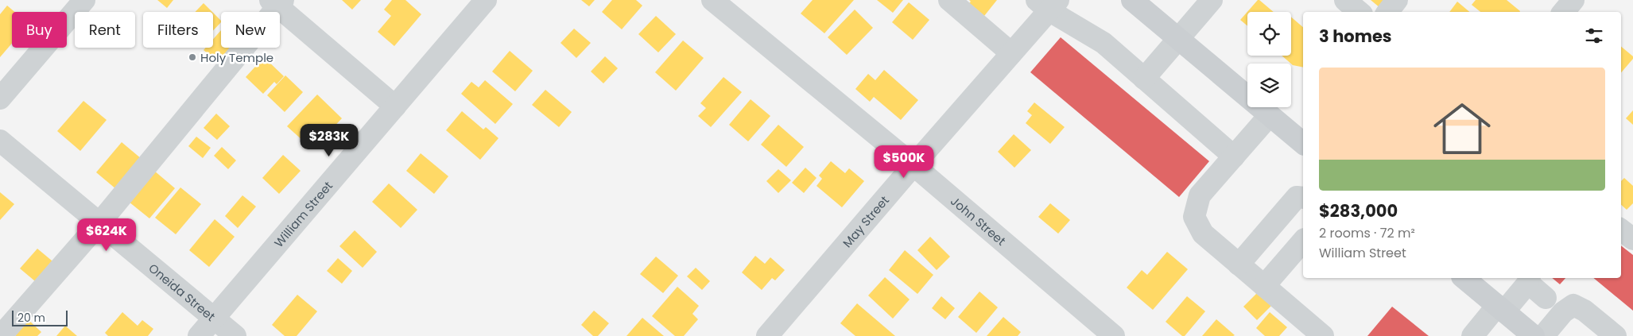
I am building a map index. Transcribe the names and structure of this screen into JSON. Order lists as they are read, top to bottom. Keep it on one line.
{"streets":{"street":["William Street","John Street","May Street","Oneida Street"]},"crossings":[["William Street","Oneida Street"],["John Street","May Street"]],"places":["Holy Temple"],"scale_bar":"20 m","page":{"chip":["Buy","Rent","Filters","New"],"heading":"3 homes","list":[{"name":"$283,000","note":"2 rooms · 72 m² · William Street"}],"price":["$283K","$500K","$624K"],"scale":"20 m"}}
